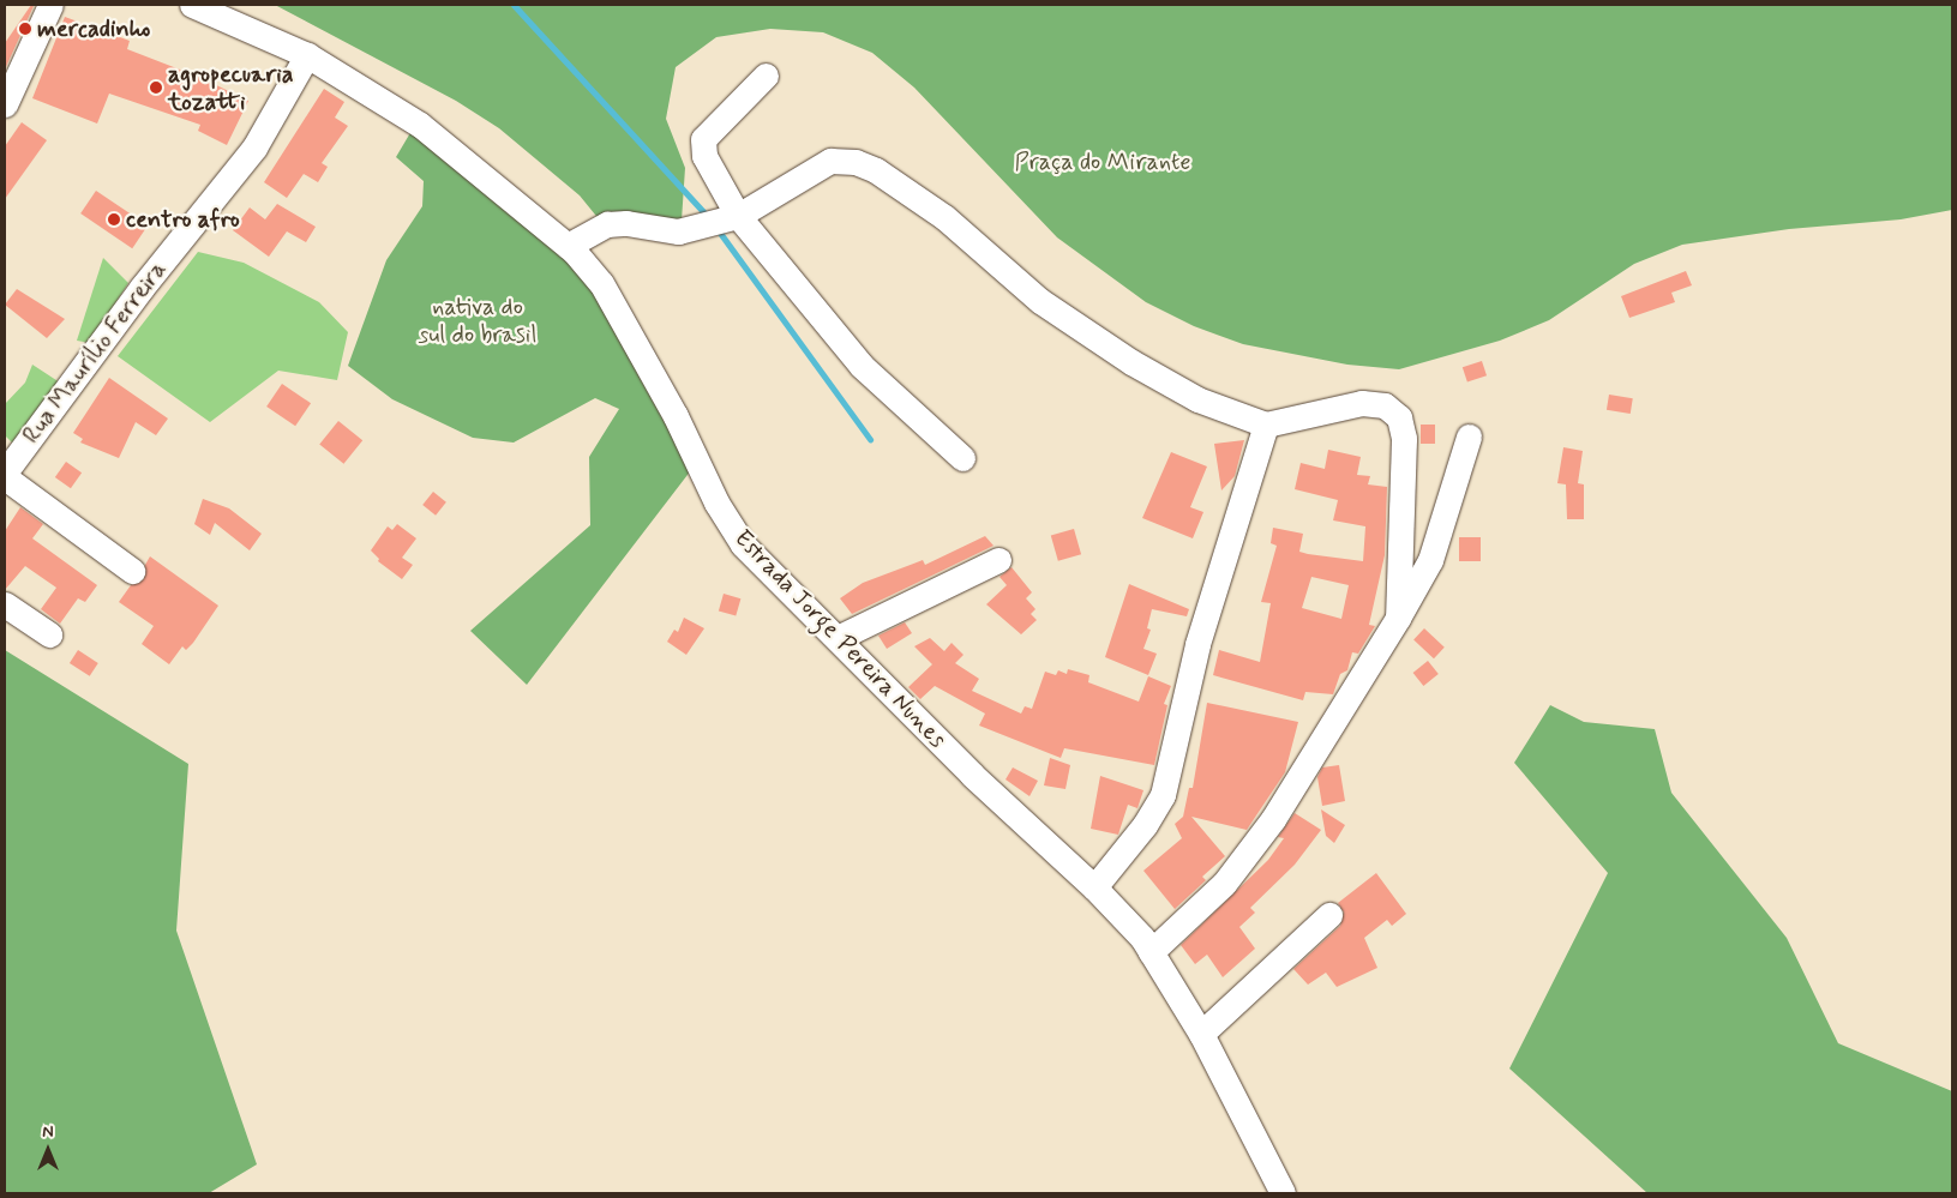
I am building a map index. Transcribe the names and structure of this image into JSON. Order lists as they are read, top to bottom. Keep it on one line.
{"streets":{"street":["Rua Maurílio Ferreira","Estrada Jorge Pereira Nunes"]},"crossings":[["Rua Maurílio Ferreira","Estrada Jorge Pereira Nunes"]],"parks":["Praça do Mirante","nativa do sul do brasil"],"places":["mercadinho","agropecuaria tozatti","centro afro"],"north":"top"}
